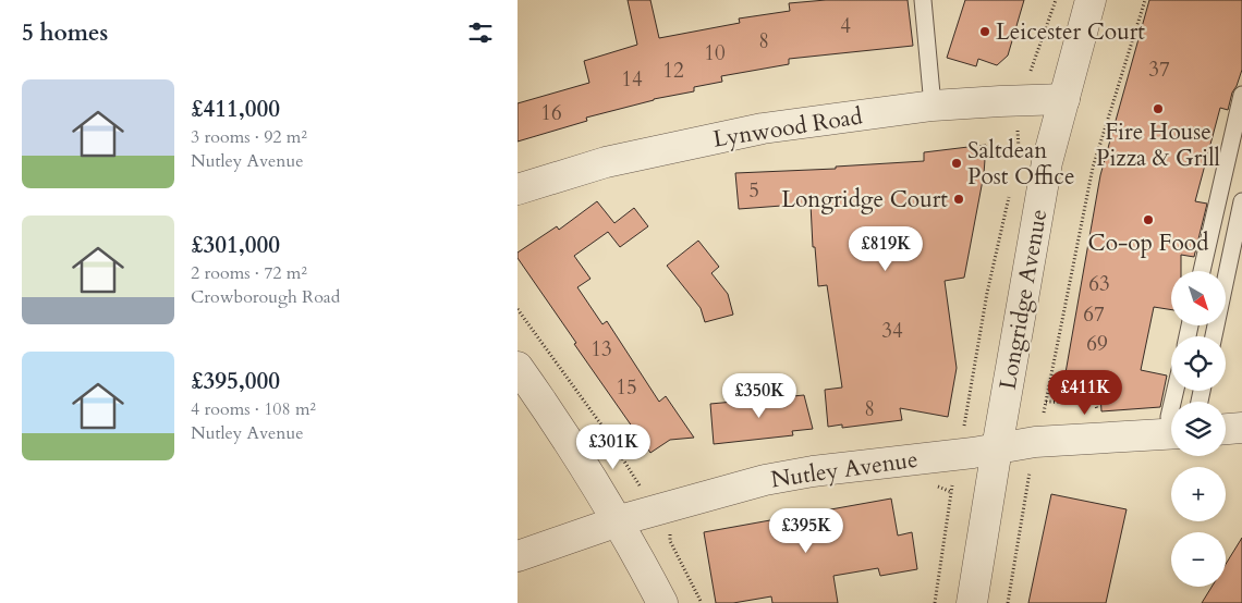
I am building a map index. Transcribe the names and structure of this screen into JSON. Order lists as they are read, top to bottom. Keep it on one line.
{"streets":{"street":["Lynwood Road","Longridge Avenue","Nutley Avenue"]},"crossings":[["Lynwood Road","Longridge Avenue"],["Longridge Avenue","Nutley Avenue"]],"places":["Leicester Court","Fire House Pizza & Grill","Saltdean Post Office","Longridge Court","Co-op Food"],"house_numbers":["4","8","10","37","12","14","16","5","63","67","34","69","13","15","8"],"north":"bottom right","page":{"heading":"5 homes","list":[{"name":"£411,000","note":"3 rooms · 92 m² · Nutley Avenue"},{"name":"£301,000","note":"2 rooms · 72 m² · Crowborough Road"},{"name":"£395,000","note":"4 rooms · 108 m² · Nutley Avenue"}],"price":["£819K","£411K","£350K","£301K","£395K"],"map_buttons":["+","−"]}}
